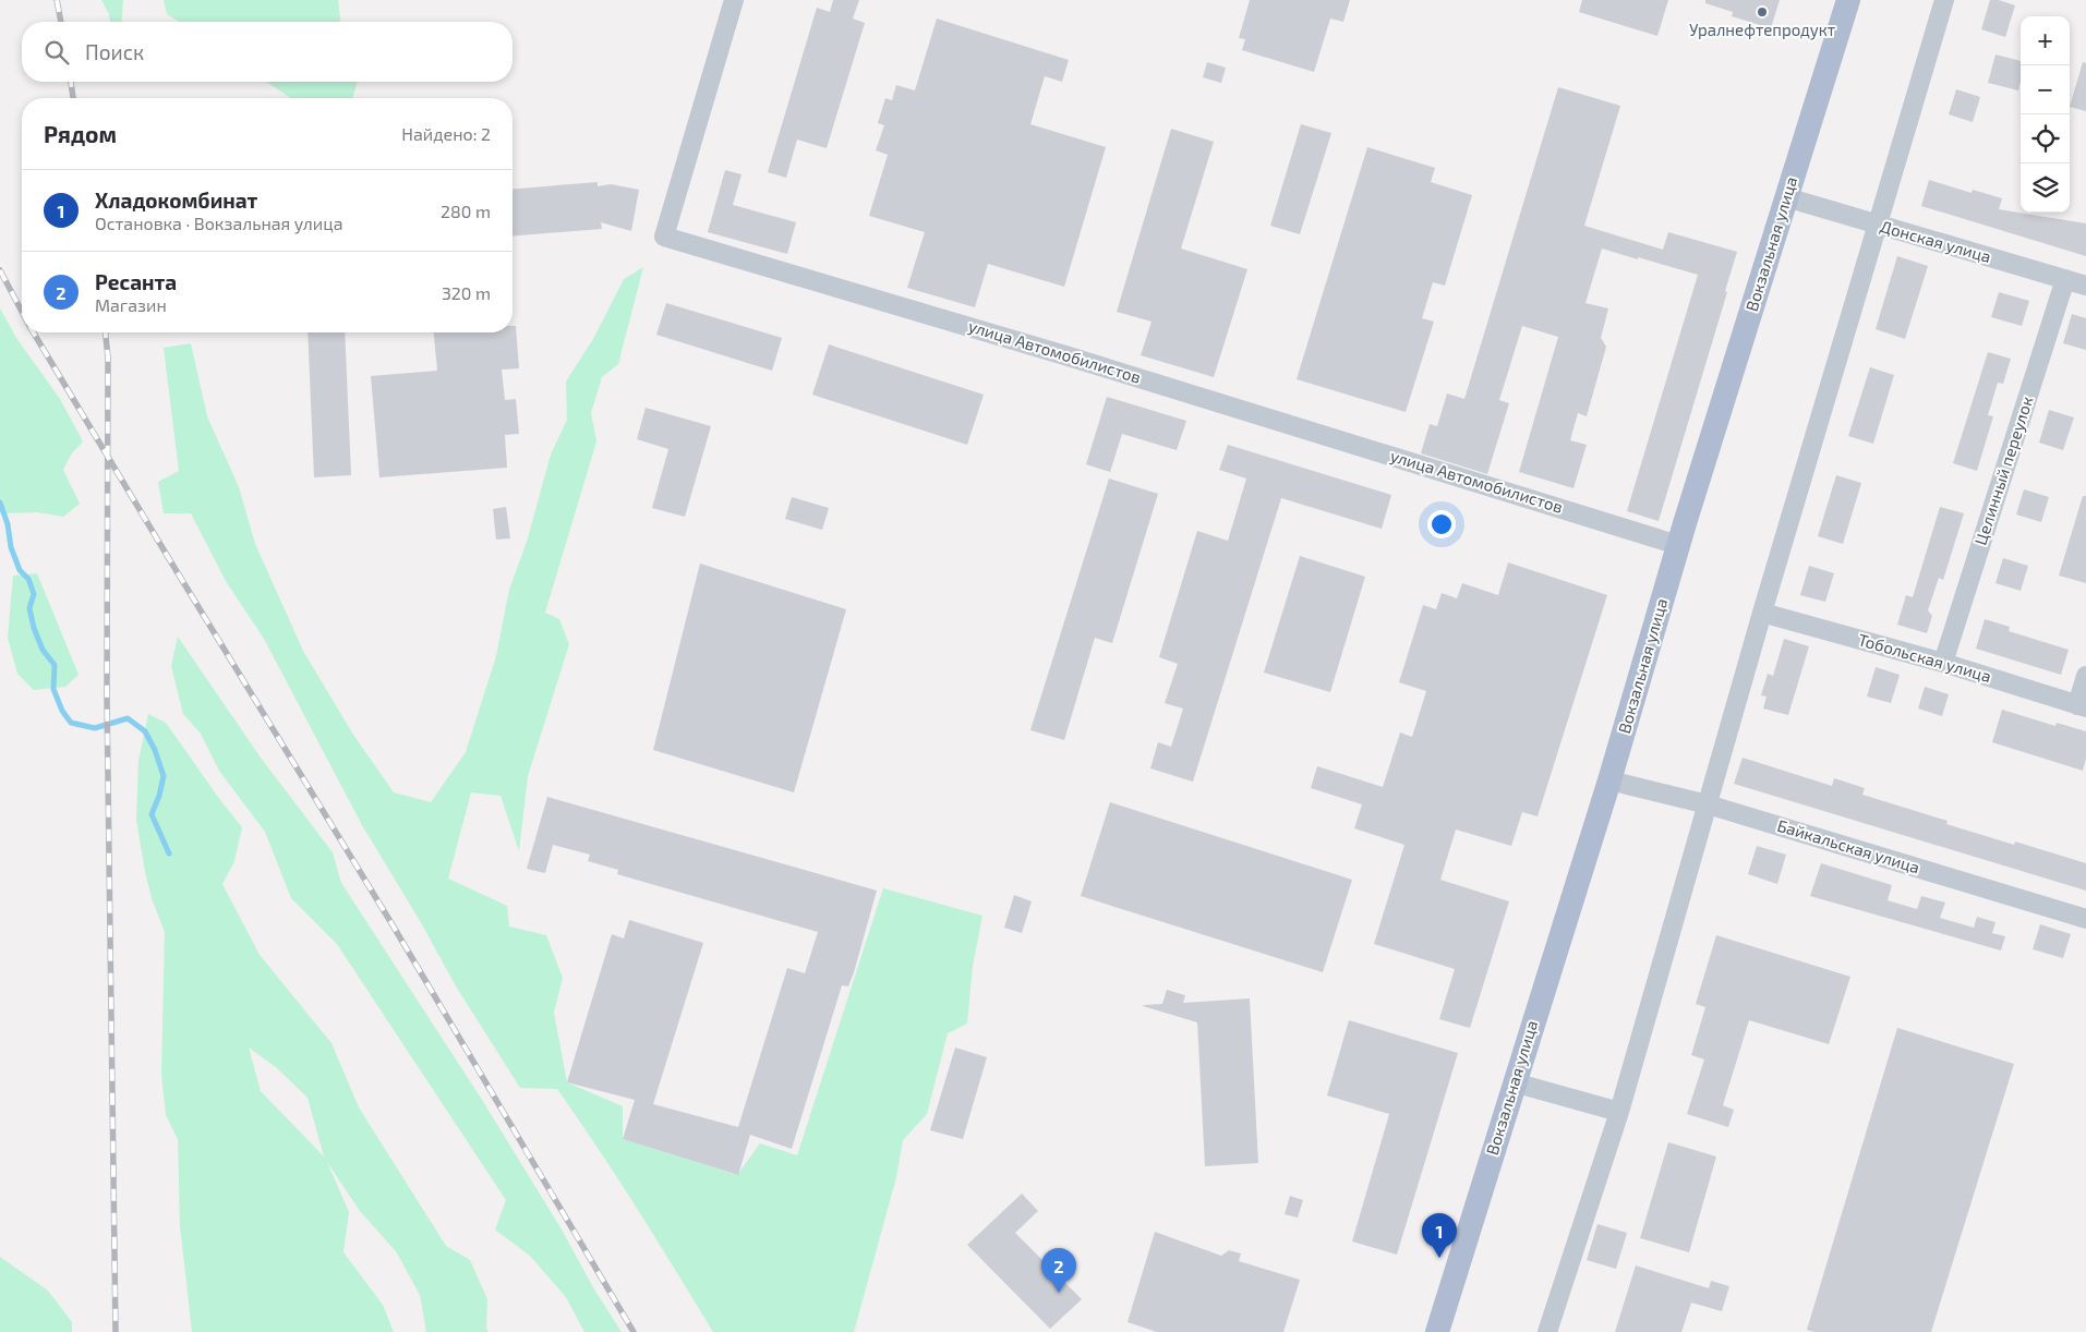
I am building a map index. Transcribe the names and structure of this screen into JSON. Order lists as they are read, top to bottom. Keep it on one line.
{"streets":{"main road":["Вокзальная улица"],"street":["Донская улица","улица Автомобилистов","Целинный переулок","Тобольская улица","Байкальская улица"]},"crossings":[["Донская улица","Вокзальная улица"],["Донская улица","Целинный переулок"],["Вокзальная улица","улица Автомобилистов"],["Вокзальная улица","Байкальская улица"],["Целинный переулок","Тобольская улица"]],"places":["Уралнефтепродукт"],"page":{"map_buttons":["+","−"],"search":"Поиск","heading":["Рядом","Найдено: 2"],"list":[{"mark":"1","name":"Хладокомбинат","note":"Остановка · Вокзальная улица","value":"280 m"},{"mark":"2","name":"Ресанта","note":"Магазин","value":"320 m"}],"pins":["1","2"]}}
